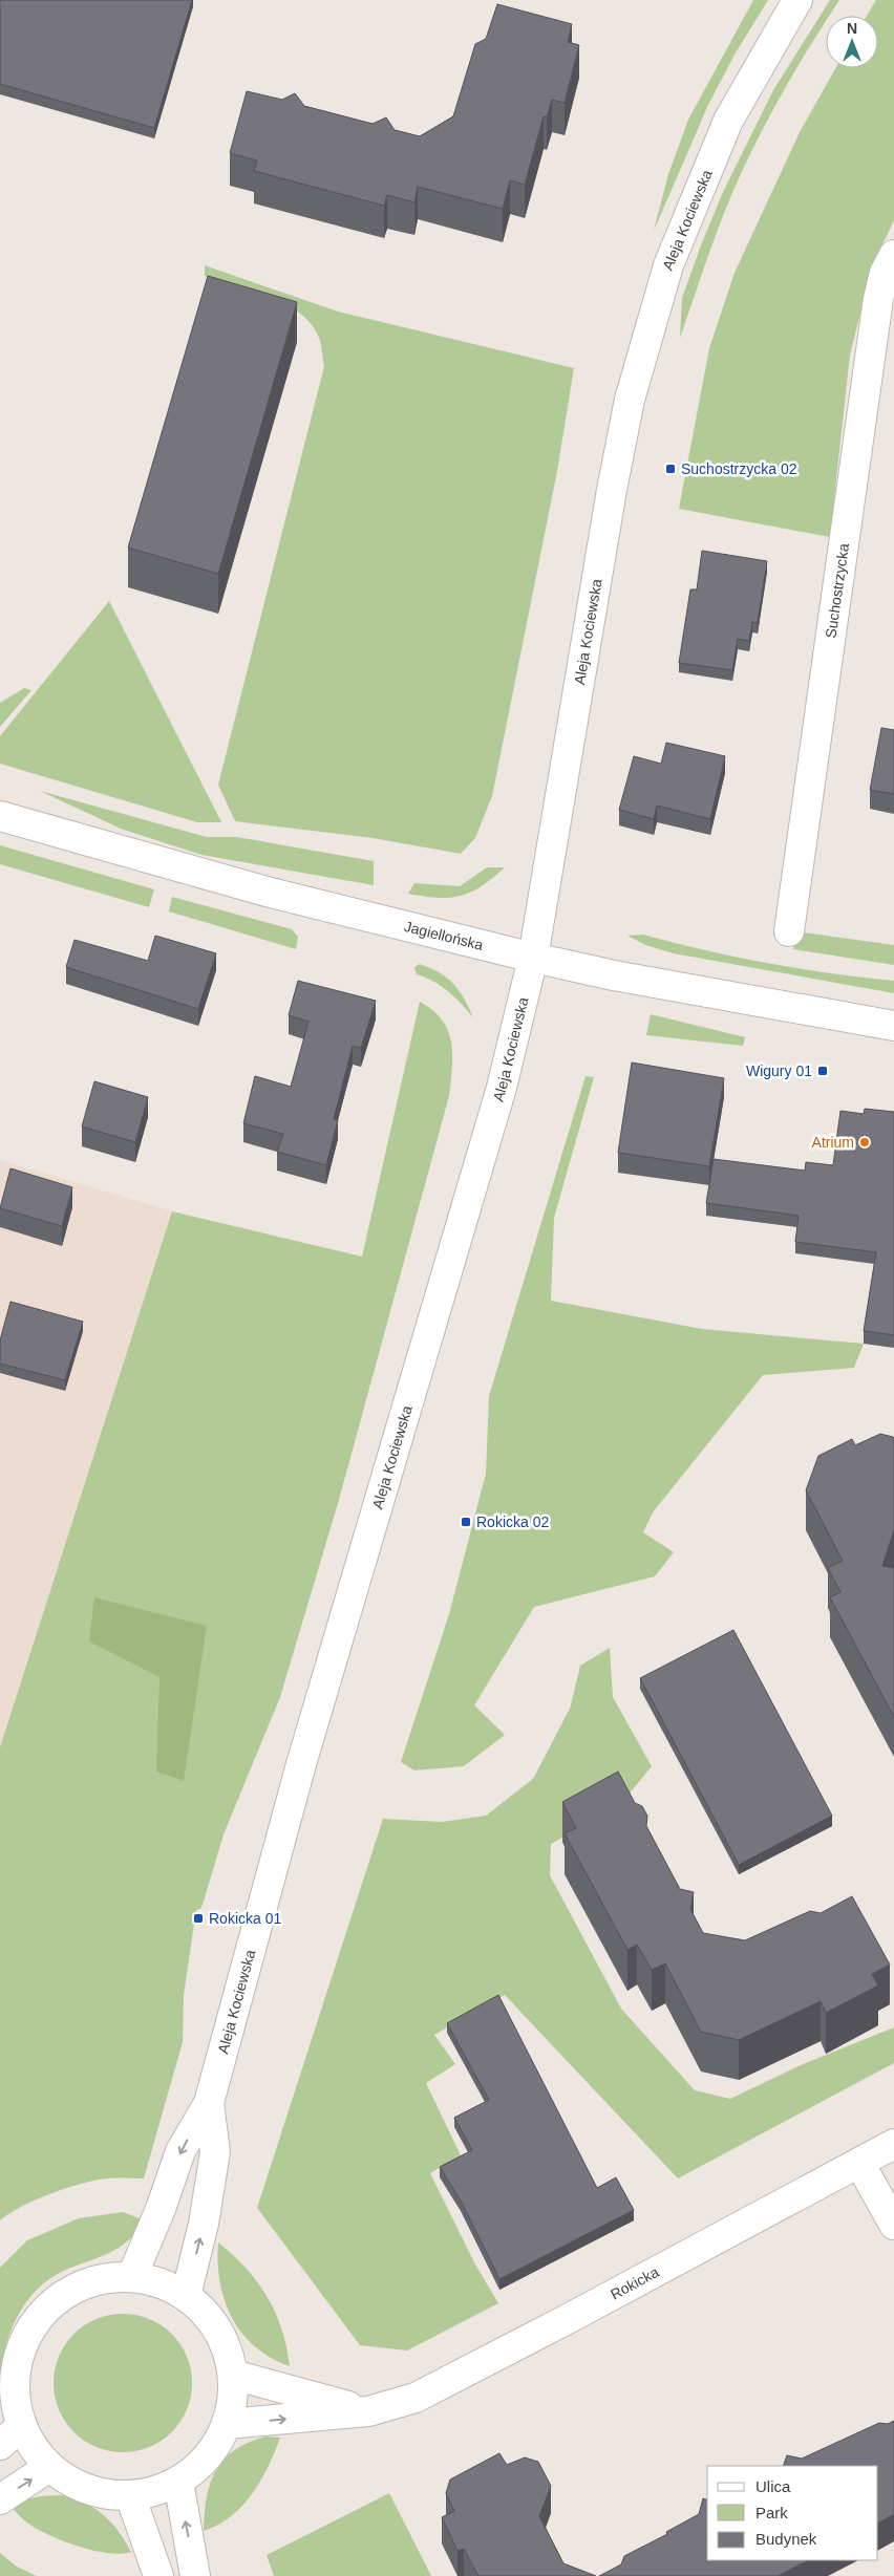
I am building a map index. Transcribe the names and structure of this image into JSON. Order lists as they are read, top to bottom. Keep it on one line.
{"streets":{"street":["Aleja Kociewska","Suchostrzycka","Jagiellońska","Rokicka"]},"crossings":[["Aleja Kociewska","Jagiellońska"]],"places":{"transit":["Suchostrzycka 02","Wigury 01","Rokicka 02","Rokicka 01"],"other":["Atrium"]},"legend":["Ulica","Park","Budynek"],"north":"top"}
